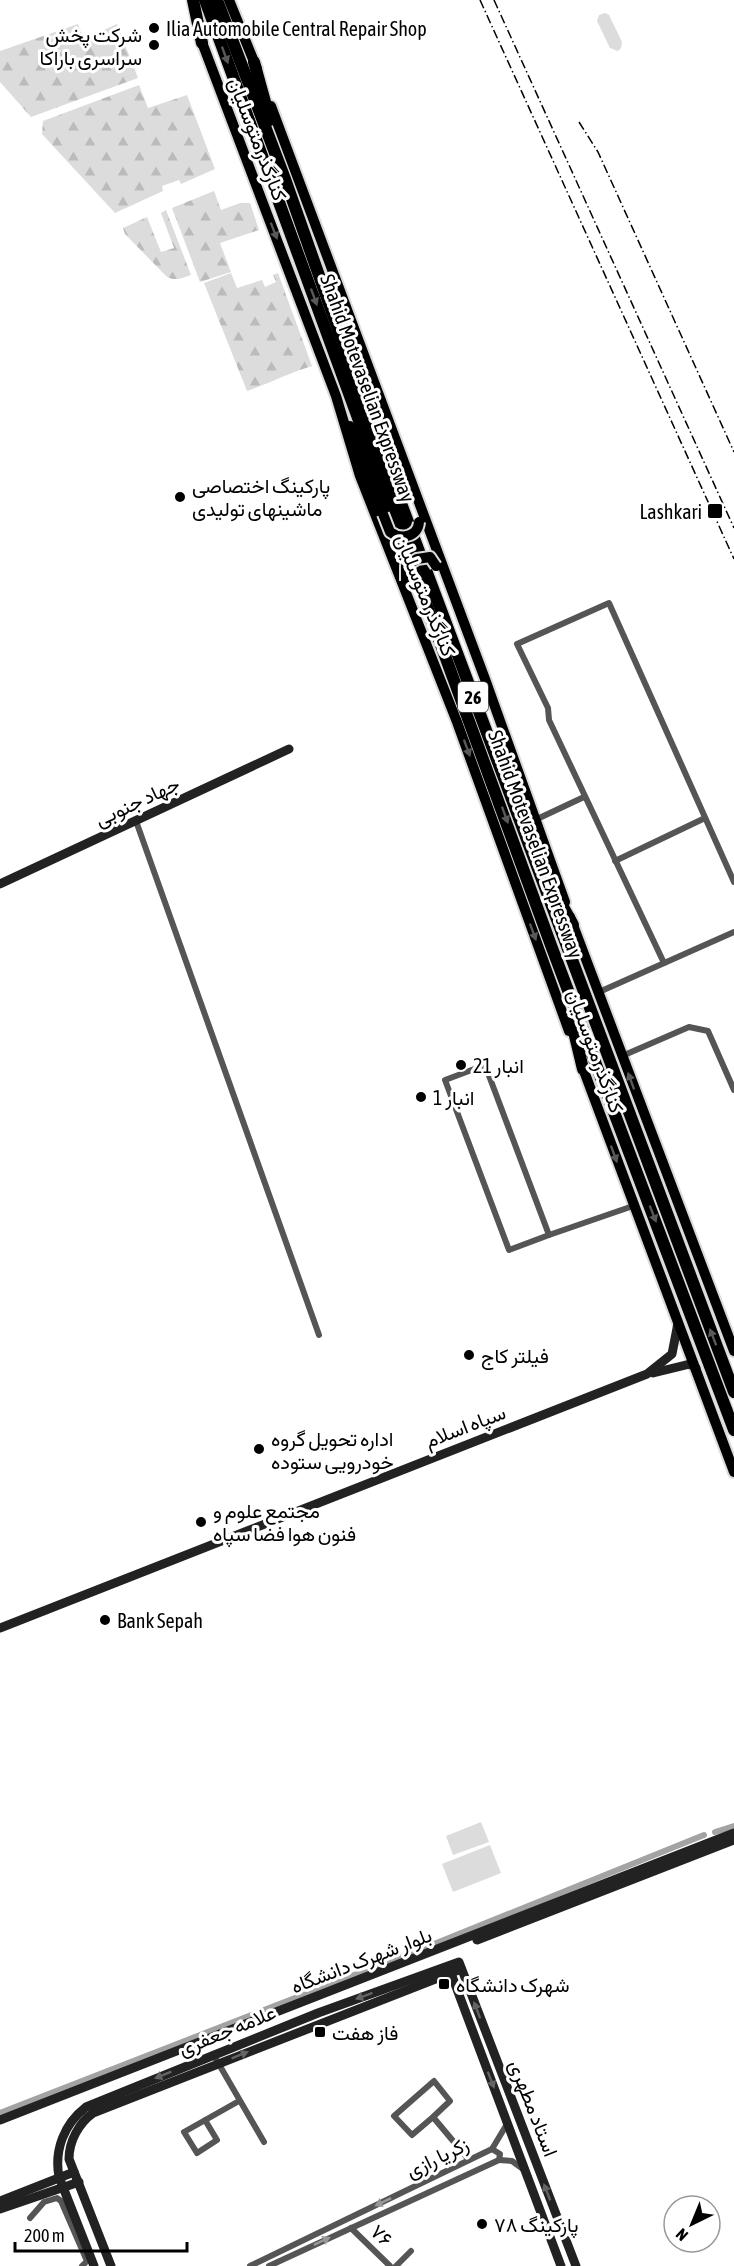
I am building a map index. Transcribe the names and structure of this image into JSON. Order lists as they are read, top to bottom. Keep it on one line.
{"streets":{"highway":["Shahid Motevaselian Expressway","26"],"main road":["کنارگذر متوسلیان"],"street":["جهاد جنوبی","سپاه اسلام","بلوار شهرک دانشگاه","علامه جعفری","استاد مطهری","زکریا رازی","۷۶"]},"crossings":[["کنارگذر متوسلیان","سپاه اسلام"],["علامه جعفری","استاد مطهری"],["زکریا رازی","۷۶"]],"places":{"other":["Ilia Automobile Central Repair Shop","شرکت پخش سراسری باراکا","پارکینگ اختصاصی ماشینهای تولیدی","انبار 21","انبار 1","فیلتر کاج","اداره تحویل گروه خودرویی ستوده","مجتمع علوم و فنون هوا فضا سپاه","Bank Sepah","پارکینگ ۷۸"],"transit":["Lashkari","شهرک دانشگاه","فاز هفت"]},"scale_bar":"200 m","north":"bottom left"}
